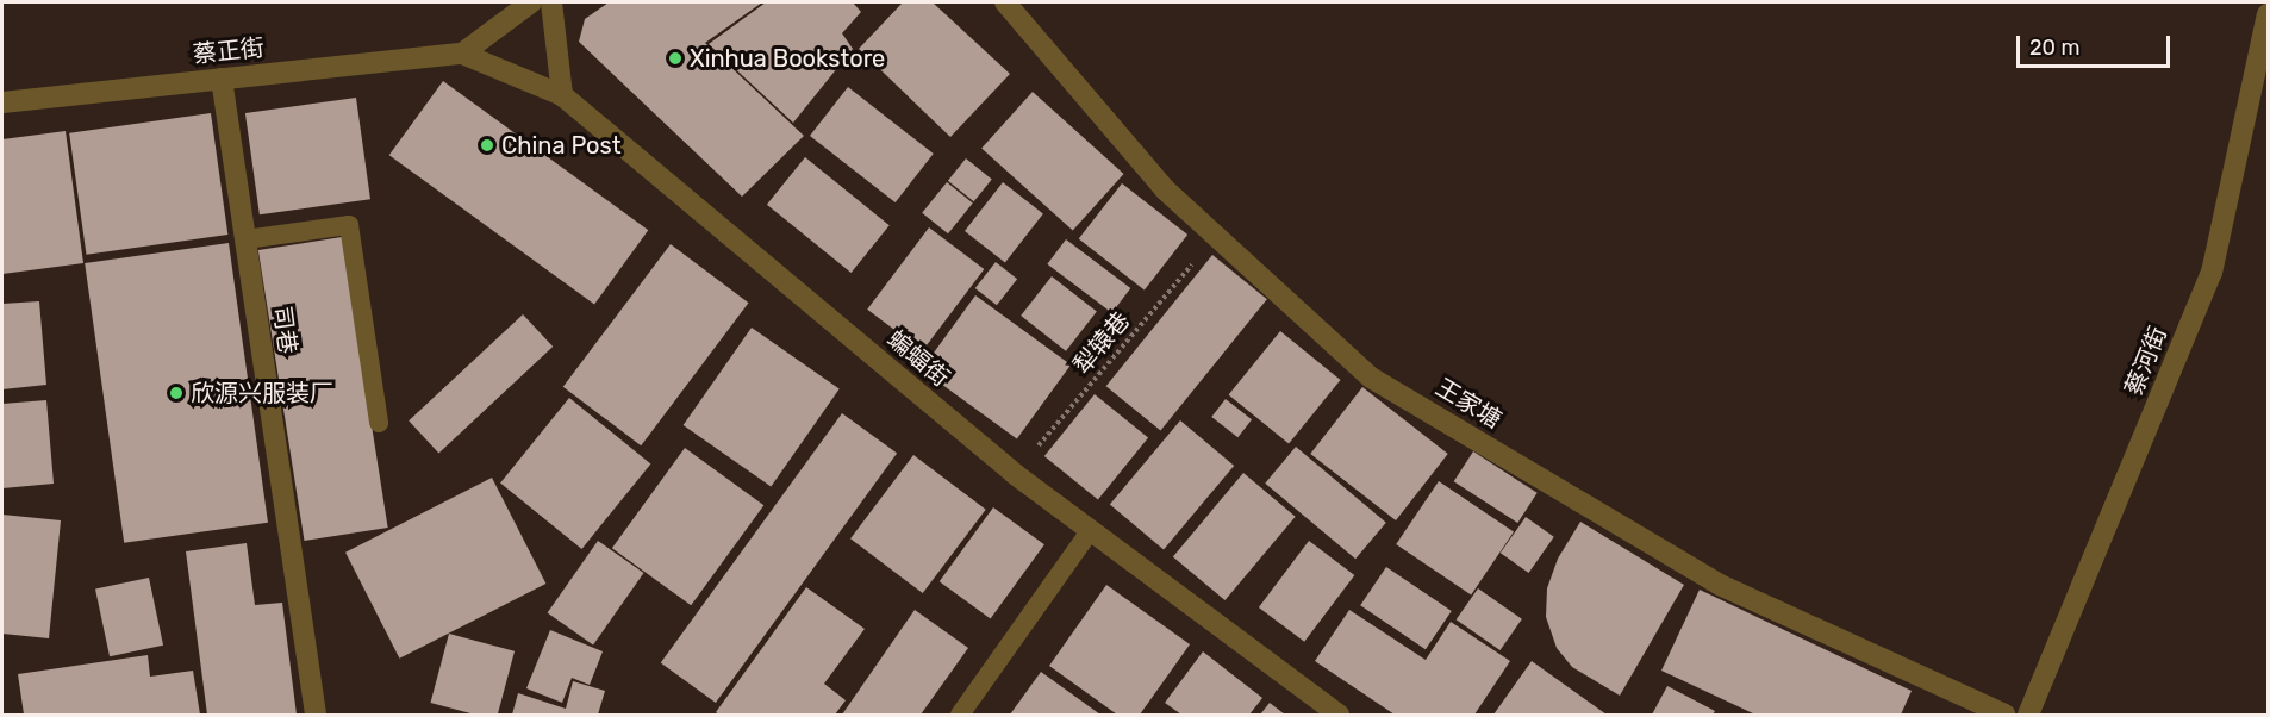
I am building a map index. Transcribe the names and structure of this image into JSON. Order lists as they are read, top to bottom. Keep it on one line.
{"streets":{"street":["蔡正街","司巷","蝙蝠街","蔡河街","王家塘"],"path":["犁辕巷"]},"crossings":[["蔡正街","司巷"],["蔡正街","蝙蝠街"],["犁辕巷","蝙蝠街"],["犁辕巷","王家塘"]],"places":["Xinhua Bookstore","China Post","欣源兴服装厂"],"scale_bar":"20 m"}
